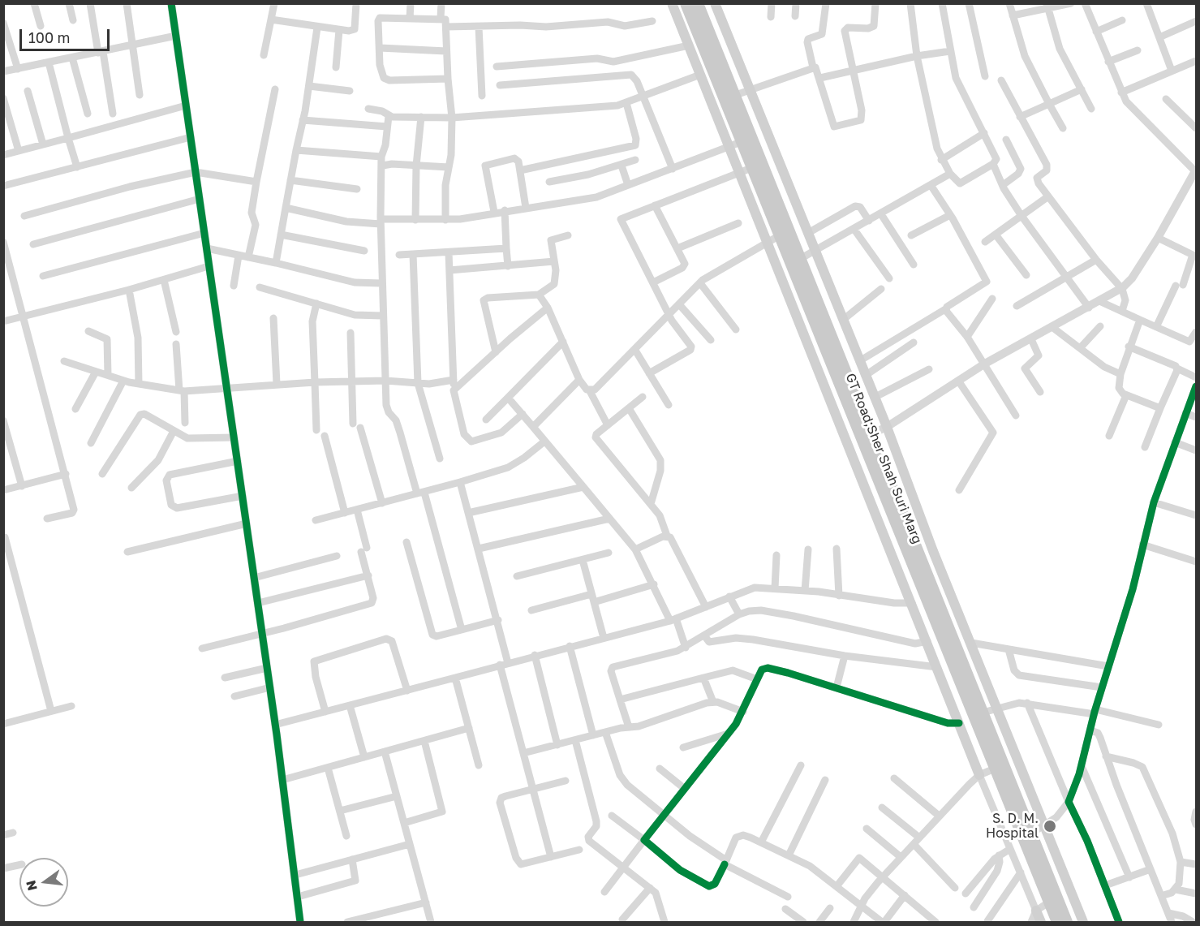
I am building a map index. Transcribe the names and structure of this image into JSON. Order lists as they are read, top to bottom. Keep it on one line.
{"streets":{"main road":["GT Road;Sher Shah Suri Marg"]},"places":["S. D. M. Hospital"],"scale_bar":"100 m","north":"left"}
